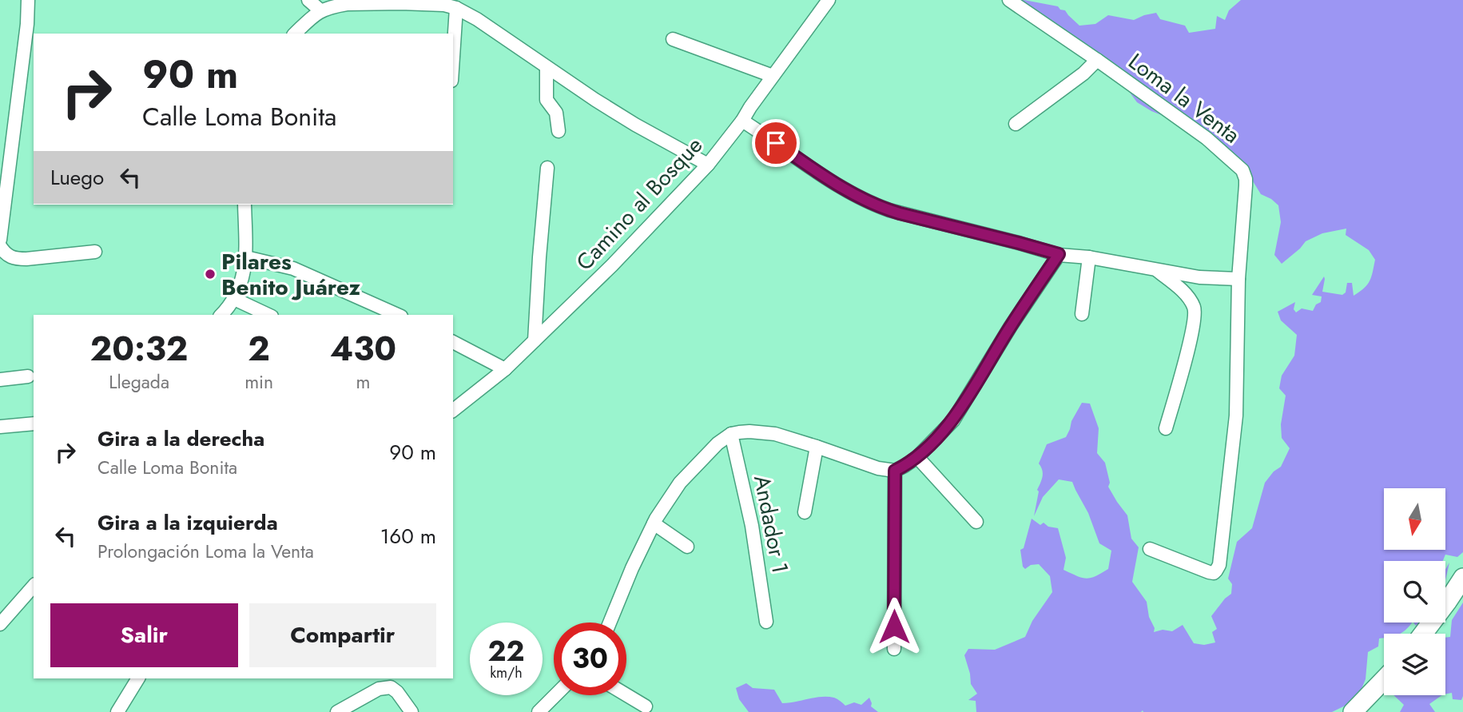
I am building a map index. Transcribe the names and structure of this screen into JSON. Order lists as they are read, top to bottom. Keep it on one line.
{"streets":{"street":["Loma la Venta","Camino al Bosque","Andador 1"]},"places":["Pilares Benito Juárez"],"north":"bottom","page":{"turn":["90 m","Calle Loma Bonita"],"then":"Luego","eta":["20:32","Llegada","2","min","430","m"],"list":[{"name":"Gira a la derecha","note":"Calle Loma Bonita","value":"90 m"},{"name":"Gira a la izquierda","note":"Prolongación Loma la Venta","value":"160 m"}],"buttons":["Salir","Compartir"],"speed":"22 km/h","limit":"30"}}
